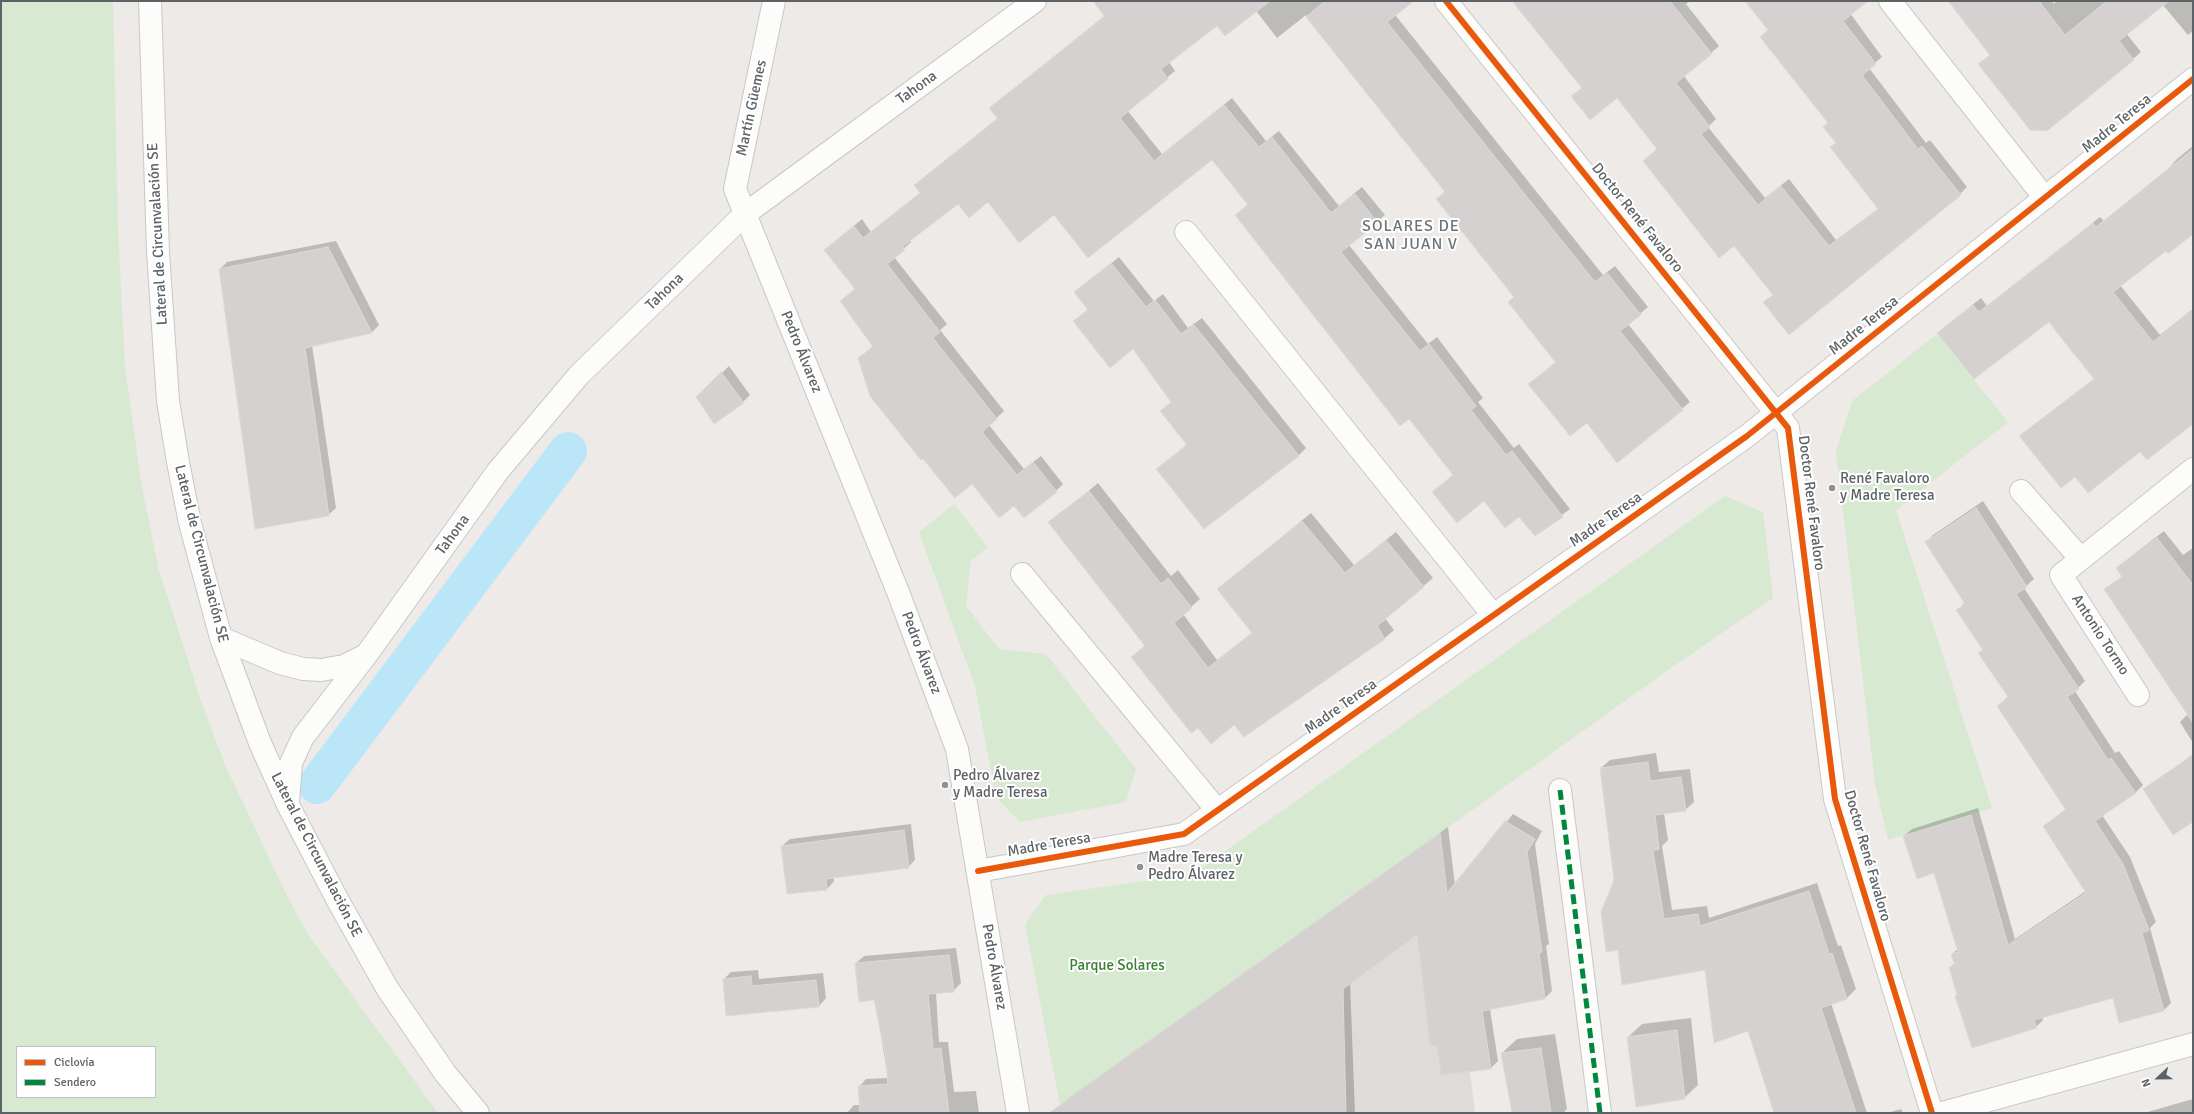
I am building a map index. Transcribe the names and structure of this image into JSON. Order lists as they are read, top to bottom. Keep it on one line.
{"streets":{"street":["Tahona","Martín Güemes","Madre Teresa","Doctor René Favaloro","Lateral de Circunvalación SE","Pedro Álvarez","Antonio Tormo"]},"crossings":[["Tahona","Martín Güemes"],["Tahona","Lateral de Circunvalación SE"],["Tahona","Pedro Álvarez"],["Martín Güemes","Pedro Álvarez"],["Madre Teresa","Doctor René Favaloro"],["Madre Teresa","Pedro Álvarez"]],"districts":["SOLARES DE SAN JUAN V"],"parks":["Parque Solares"],"places":["René Favaloro y Madre Teresa","Pedro Álvarez y Madre Teresa","Madre Teresa y Pedro Álvarez"],"legend":["Ciclovía","Sendero"],"north":"left"}
